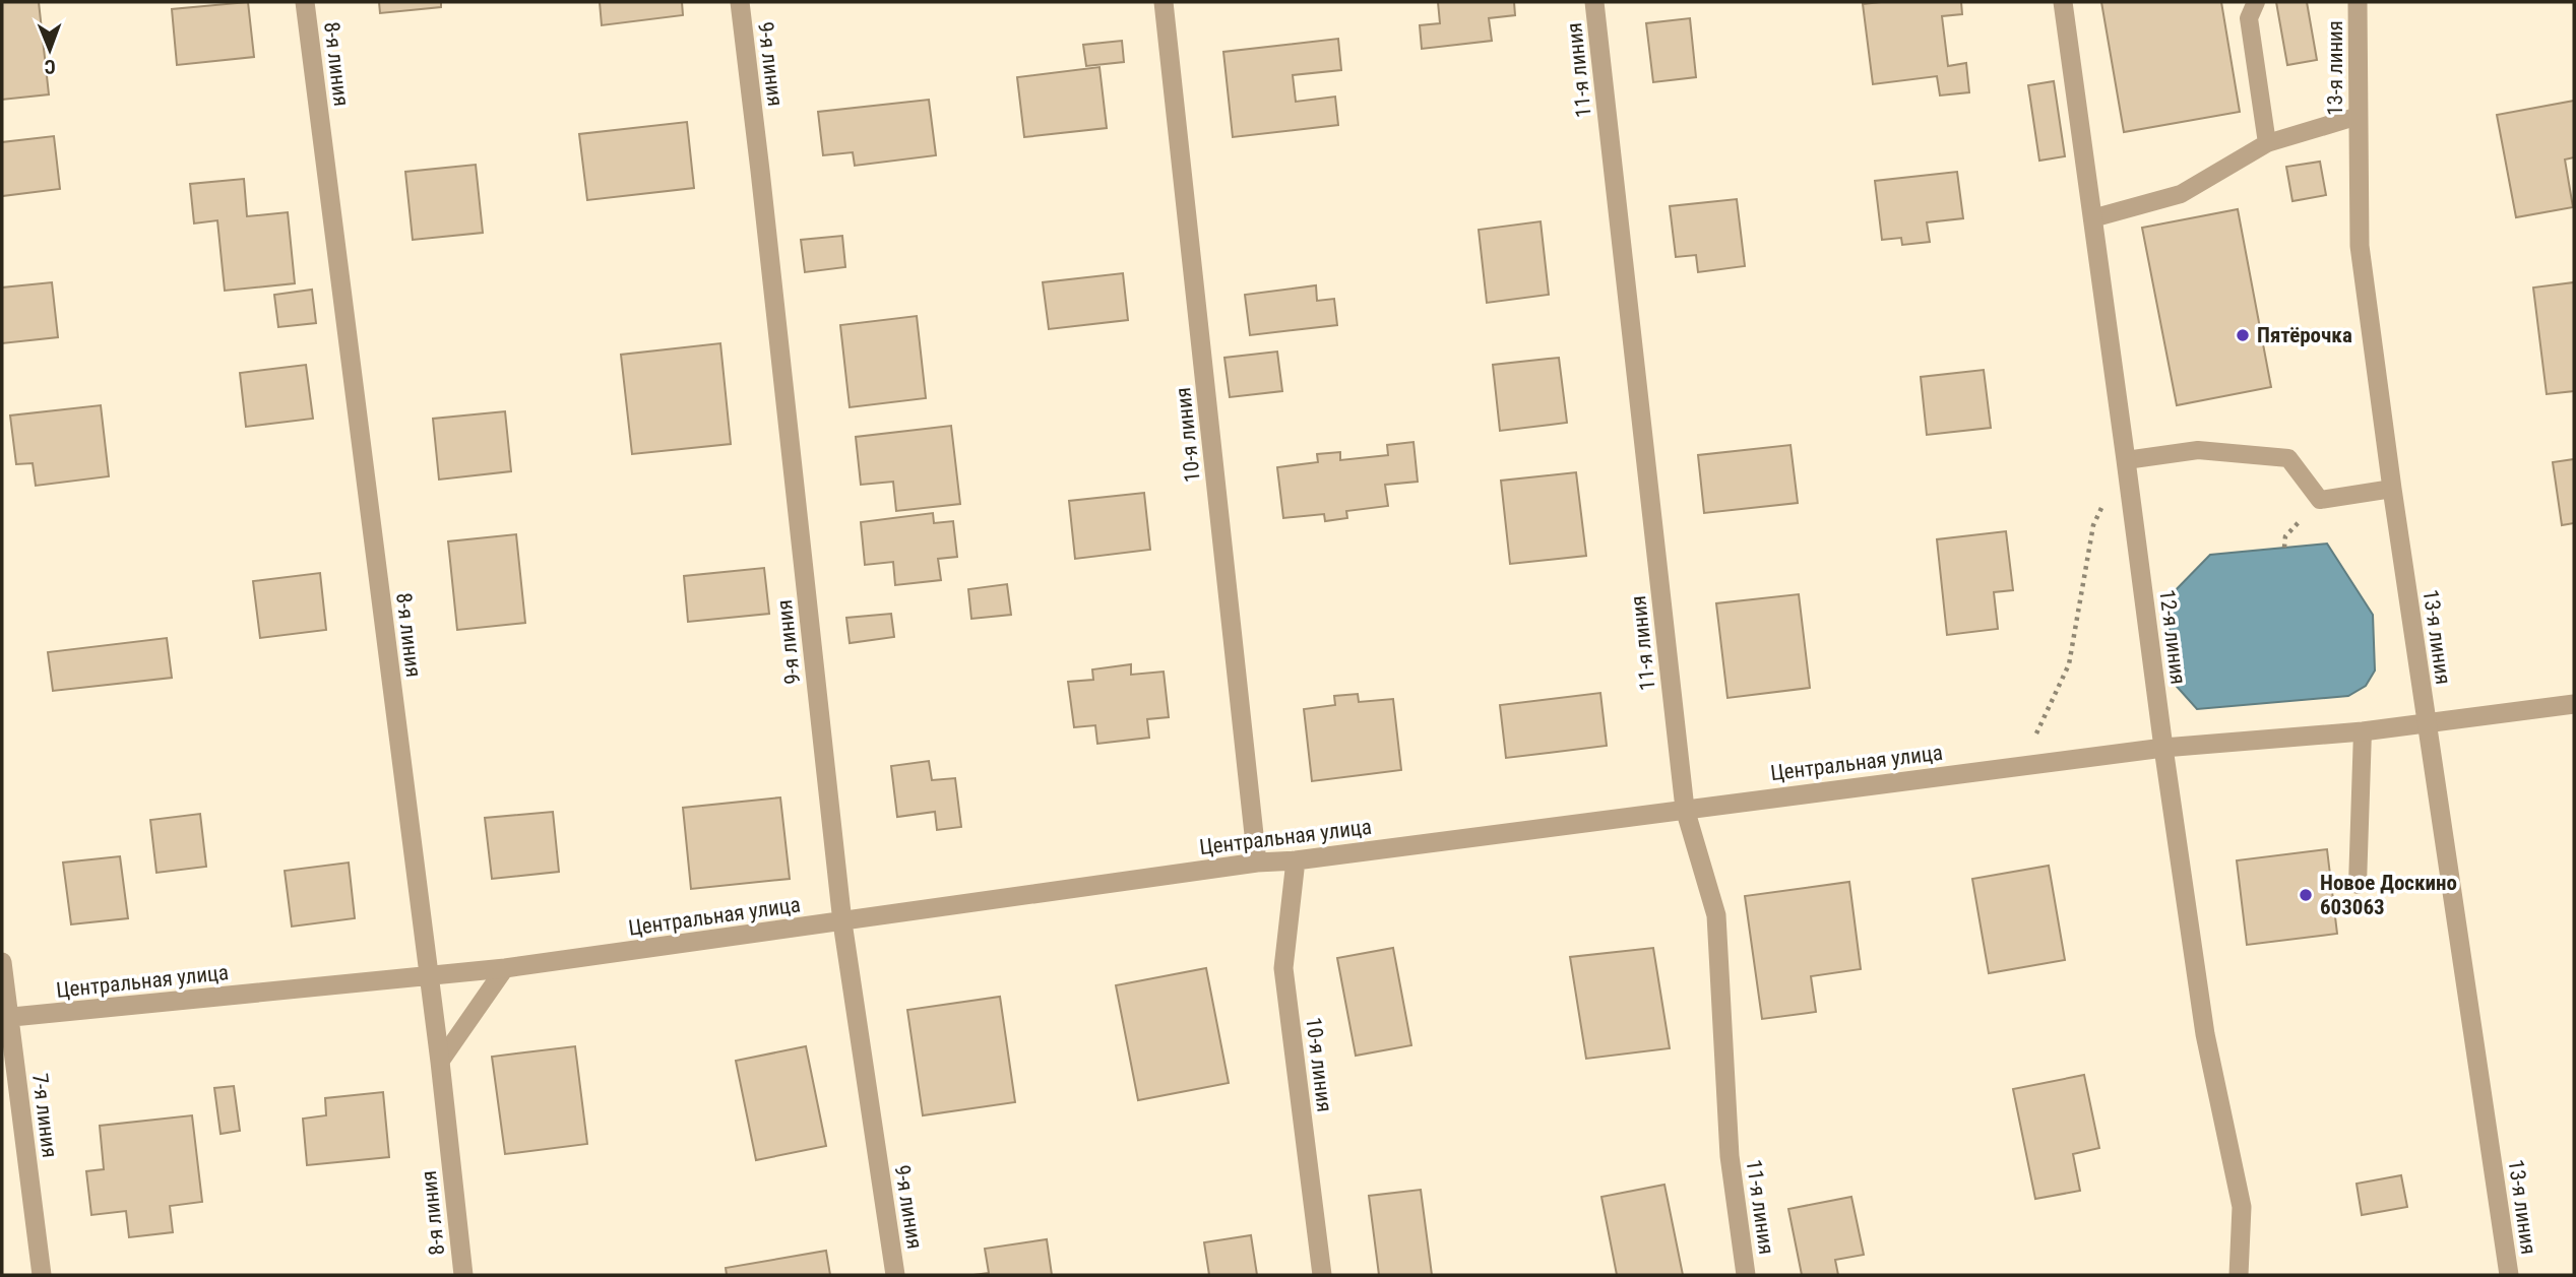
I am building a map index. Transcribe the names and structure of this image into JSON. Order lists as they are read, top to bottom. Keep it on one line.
{"streets":{"street":["8-я линия","9-я линия","13-я линия","11-я линия","10-я линия","12-я линия","Центральная улица","7-я линия"]},"crossings":[["8-я линия","Центральная улица"],["9-я линия","Центральная улица"],["13-я линия","Центральная улица"],["11-я линия","Центральная улица"],["10-я линия","Центральная улица"],["12-я линия","Центральная улица"],["Центральная улица","7-я линия"]],"places":["Пятёрочка","Новое Доскино 603063"],"north":"bottom"}
